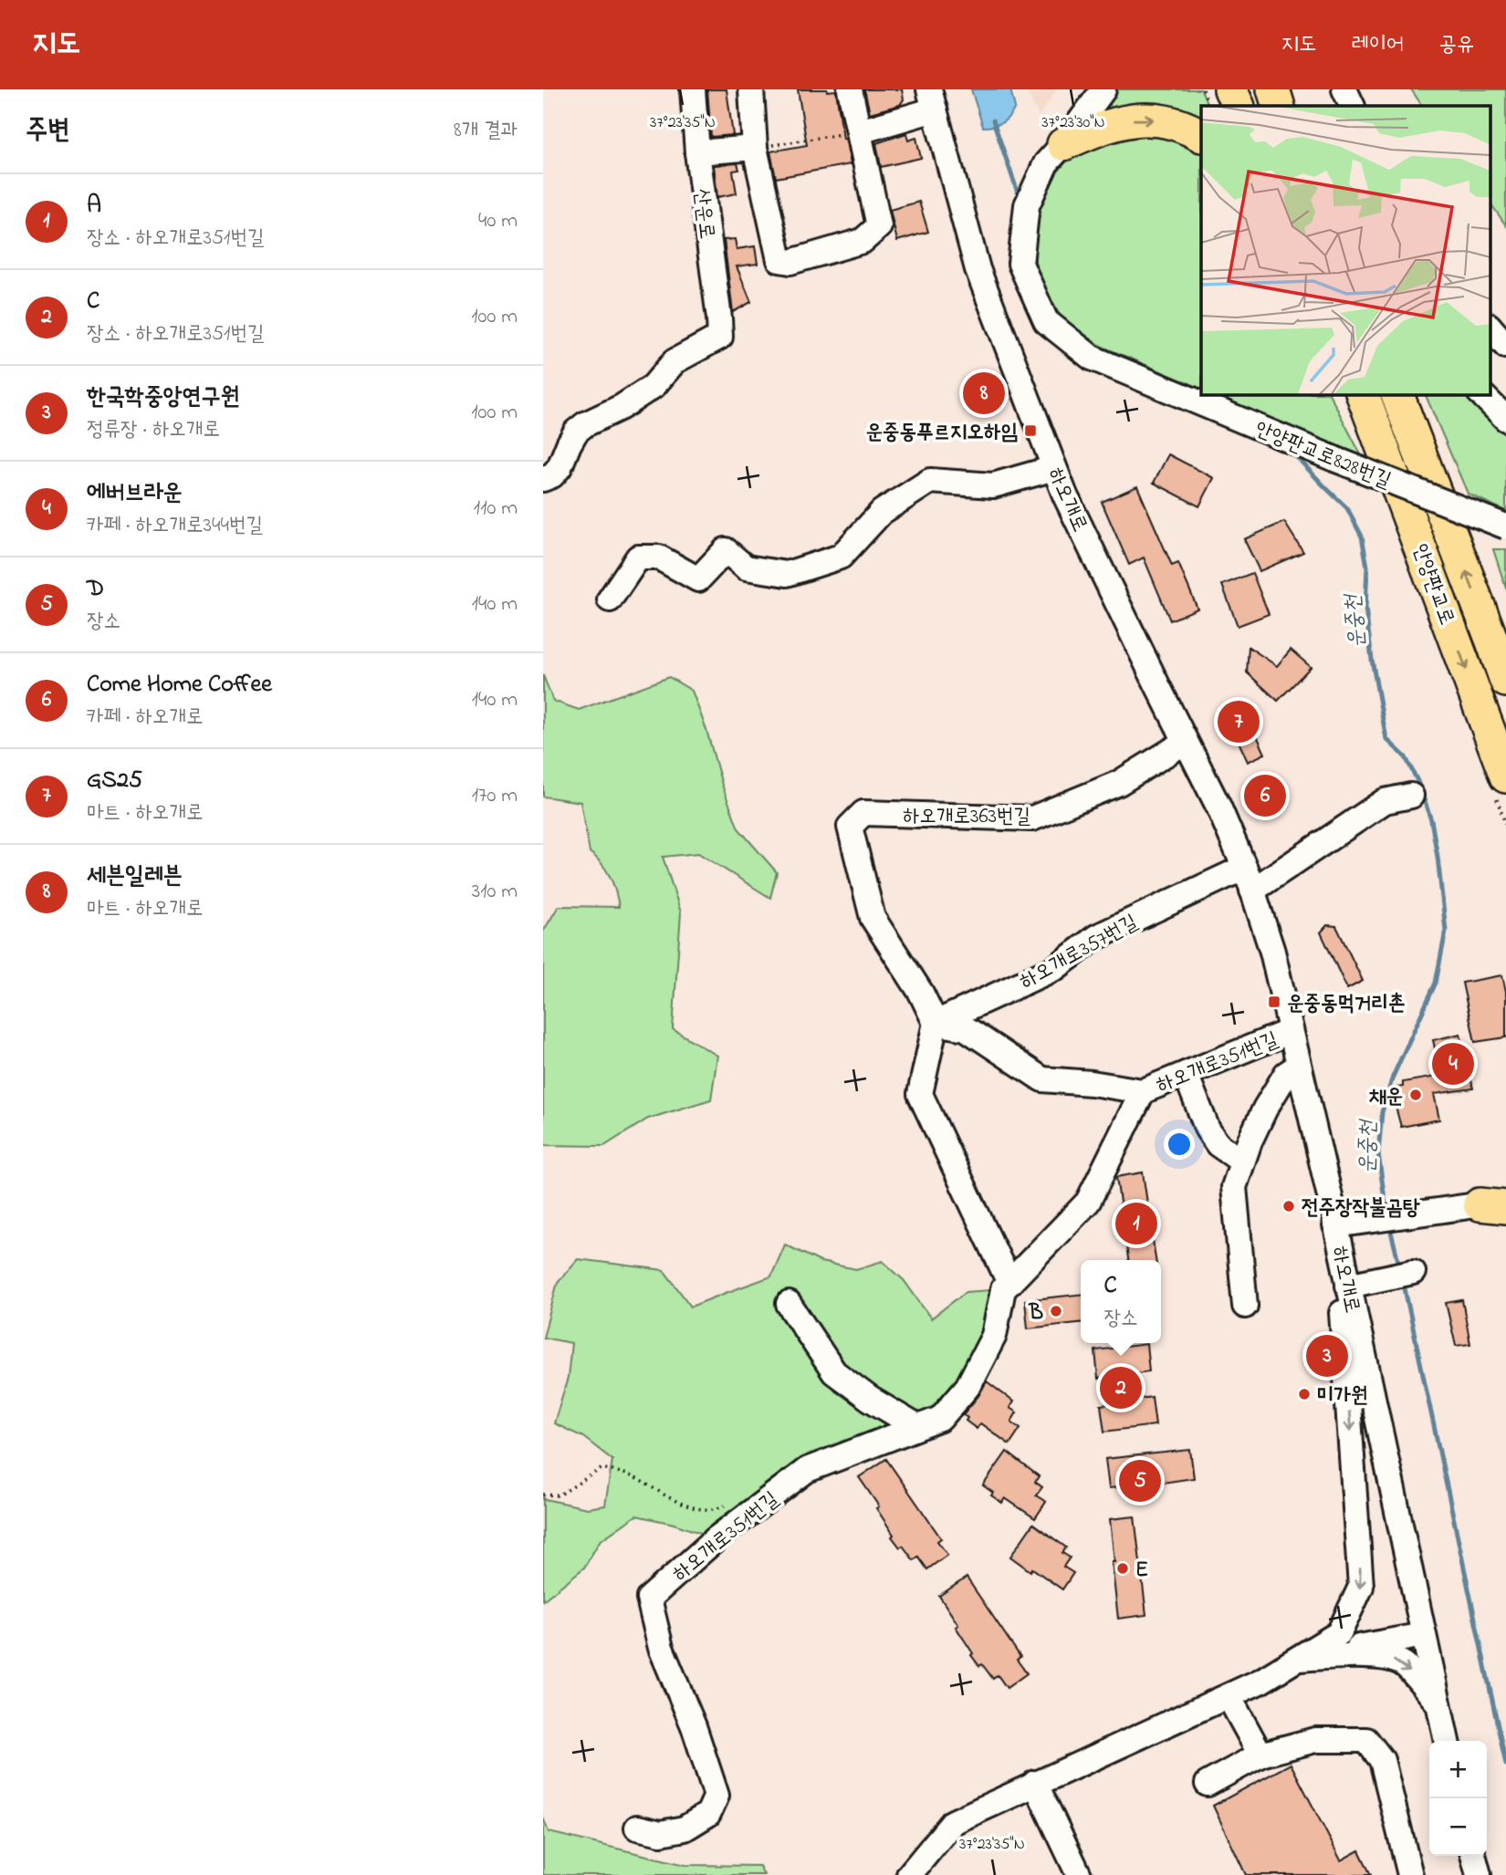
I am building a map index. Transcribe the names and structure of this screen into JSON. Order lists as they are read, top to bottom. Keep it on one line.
{"streets":{"main road":["안양판교로"],"street":["산운로","안양판교로828번길","하오개로","하오개로363번길","하오개로357번길","하오개로351번길"]},"crossings":[["하오개로","하오개로363번길"],["하오개로","하오개로357번길"],["하오개로","하오개로351번길"],["하오개로363번길","하오개로357번길"],["하오개로363번길","하오개로351번길"],["하오개로357번길","하오개로351번길"]],"water":["운중천"],"places":{"transit":["운중동푸르지오하임","운중동먹거리촌"],"other":["채운","전주장작불곰탕","B","미가원","E"]},"page":{"header":"지도","nav":["지도","레이어","공유"],"heading":["주변","8개 결과"],"list":[{"mark":"1","name":"A","note":"장소 · 하오개로351번길","value":"40 m"},{"mark":"2","name":"C","note":"장소 · 하오개로351번길","value":"100 m"},{"mark":"3","name":"한국학중앙연구원","note":"정류장 · 하오개로","value":"100 m"},{"mark":"4","name":"에버브라운","note":"카페 · 하오개로344번길","value":"110 m"},{"mark":"5","name":"D","note":"장소","value":"140 m"},{"mark":"6","name":"Come Home Coffee","note":"카페 · 하오개로","value":"140 m"},{"mark":"7","name":"GS25","note":"마트 · 하오개로","value":"170 m"},{"mark":"8","name":"세븐일레븐","note":"마트 · 하오개로","value":"310 m"}],"pins":["8","7","6","4","1","3","2","5"],"popup":["C","장소"],"map_buttons":["+","−"]},"coordinates":["37°23'35\"N","37°23'30\"N"]}
